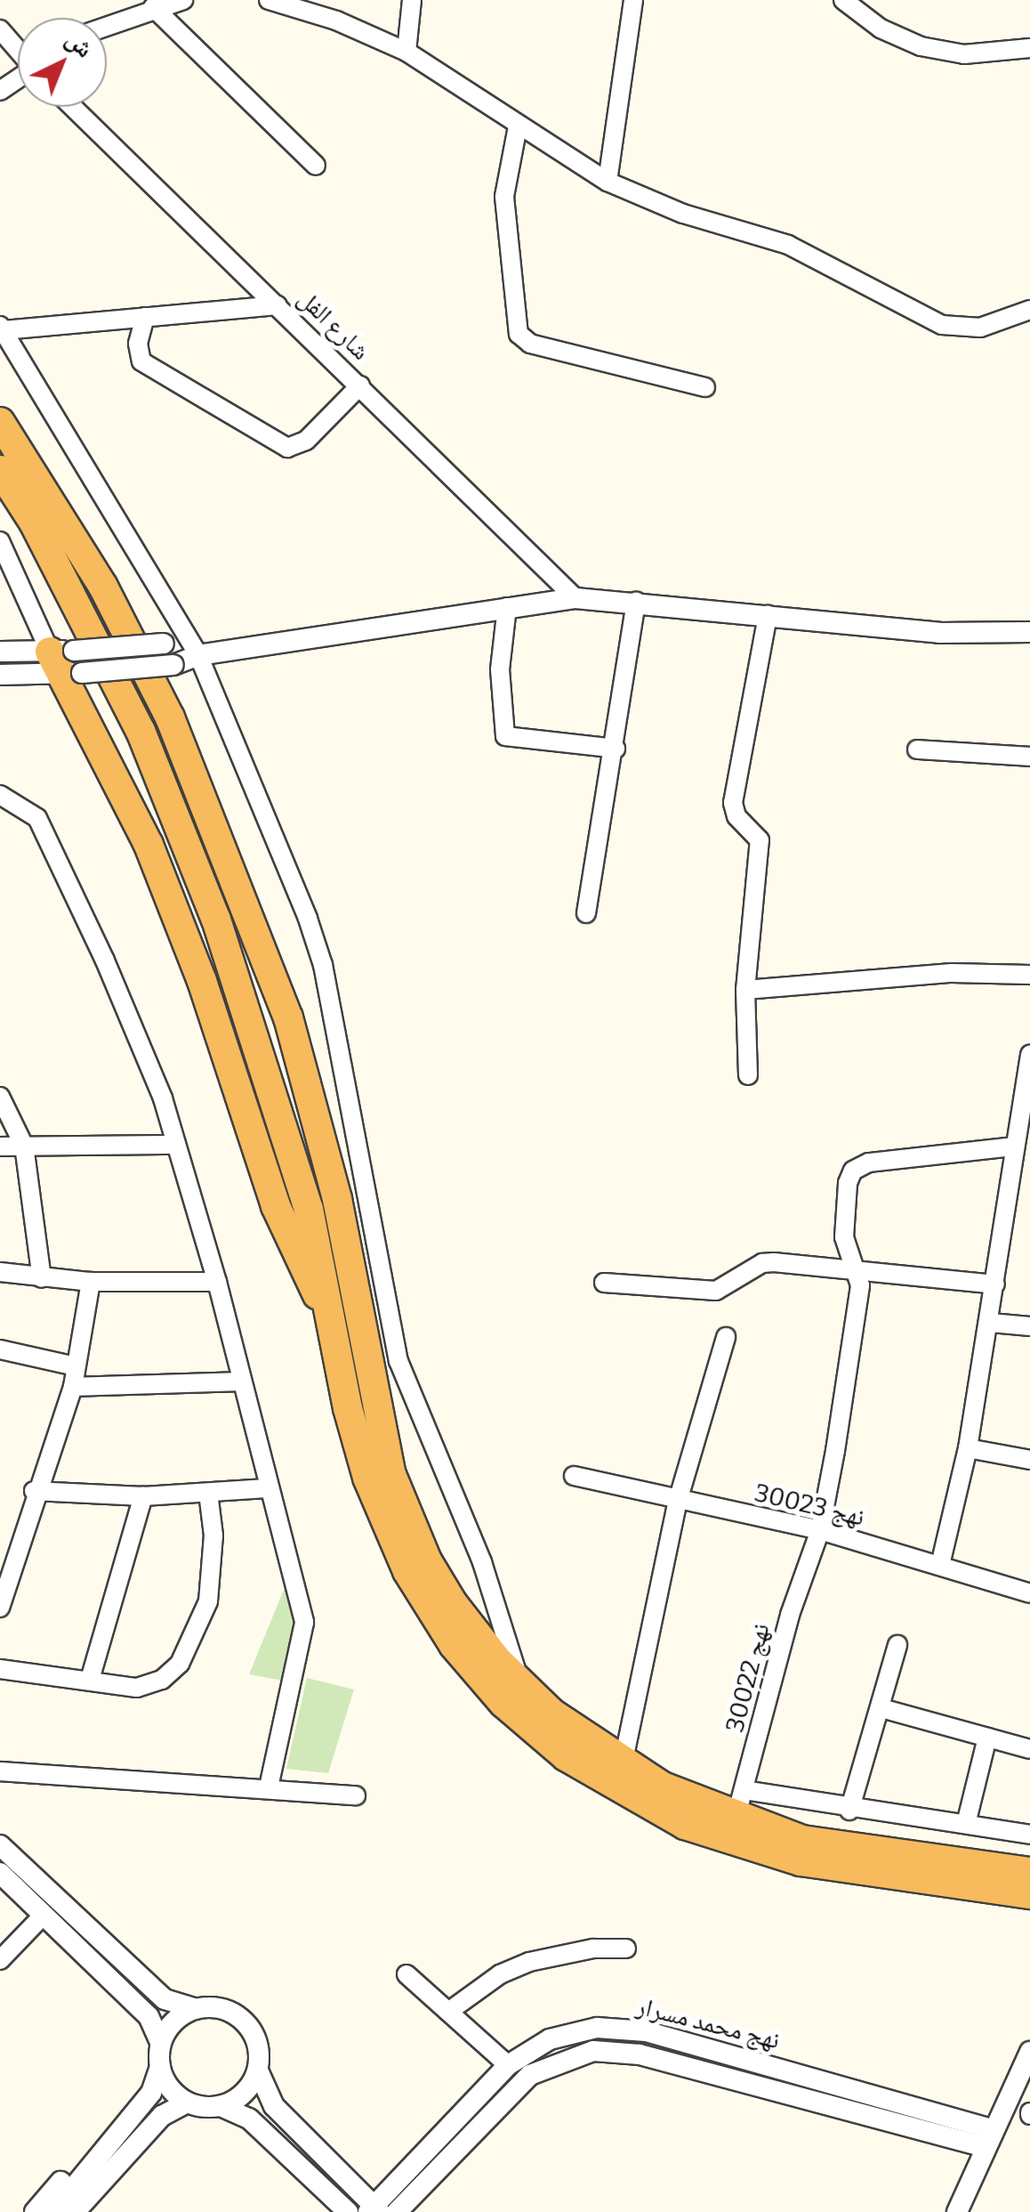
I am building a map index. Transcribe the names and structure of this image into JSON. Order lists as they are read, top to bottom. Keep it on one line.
{"streets":{"street":["شارع الفل","نهج 30023","نهج 30022","نهج محمد مسرار"]},"crossings":[["نهج 30023","نهج 30022"]],"north":"top right"}
